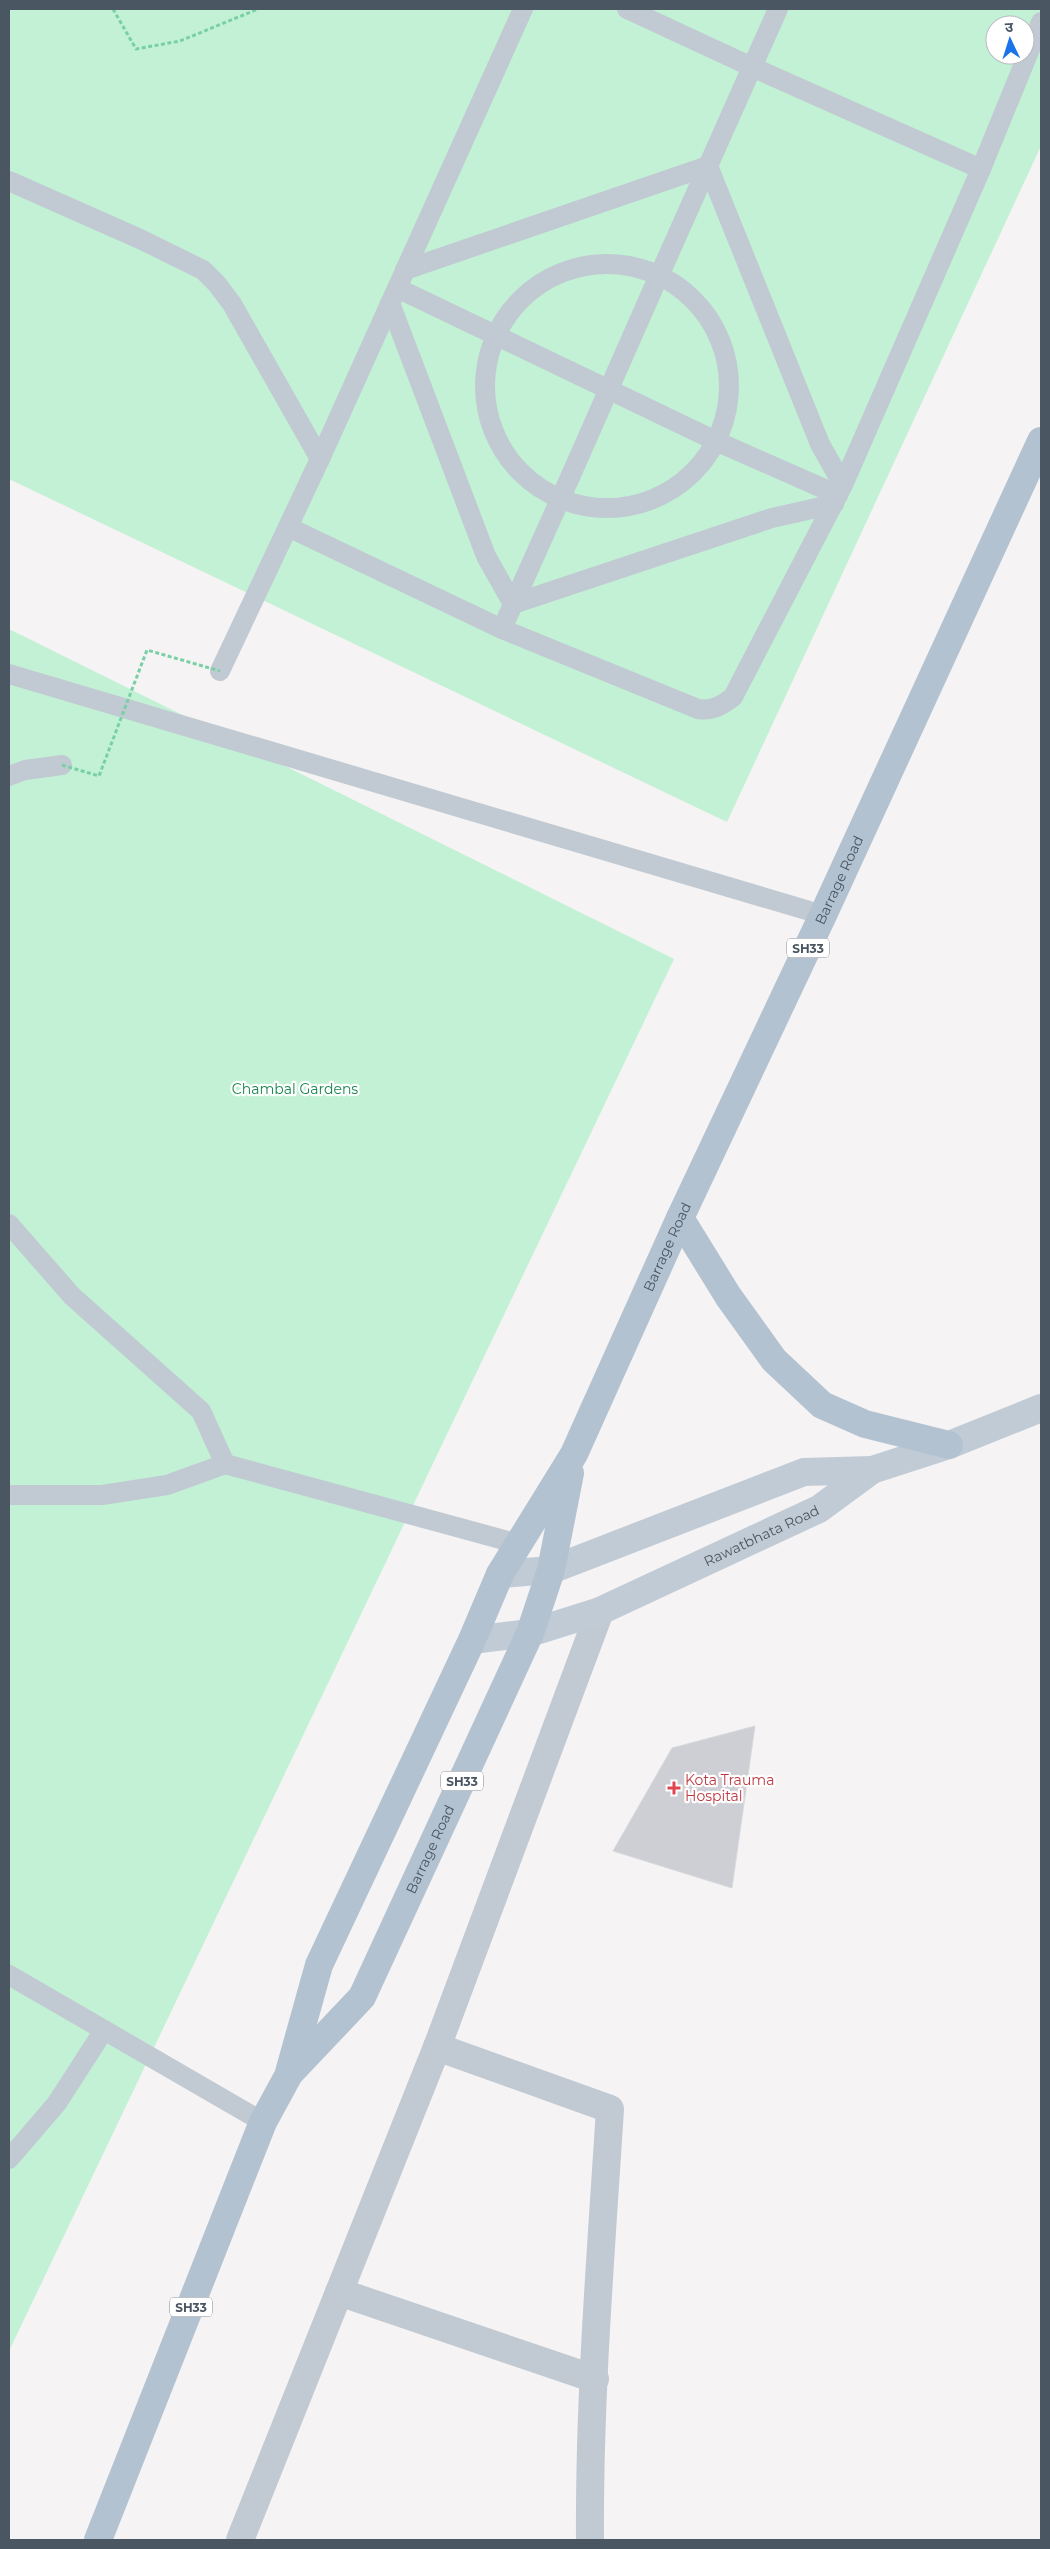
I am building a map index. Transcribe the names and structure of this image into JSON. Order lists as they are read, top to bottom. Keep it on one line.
{"streets":{"main road":["Barrage Road","SH33","Rawatbhata Road"]},"crossings":[["Barrage Road","SH33"],["Barrage Road","Rawatbhata Road"],["SH33","Rawatbhata Road"]],"parks":["Chambal Gardens"],"places":{"health":["Kota Trauma Hospital"]},"north":"top"}
